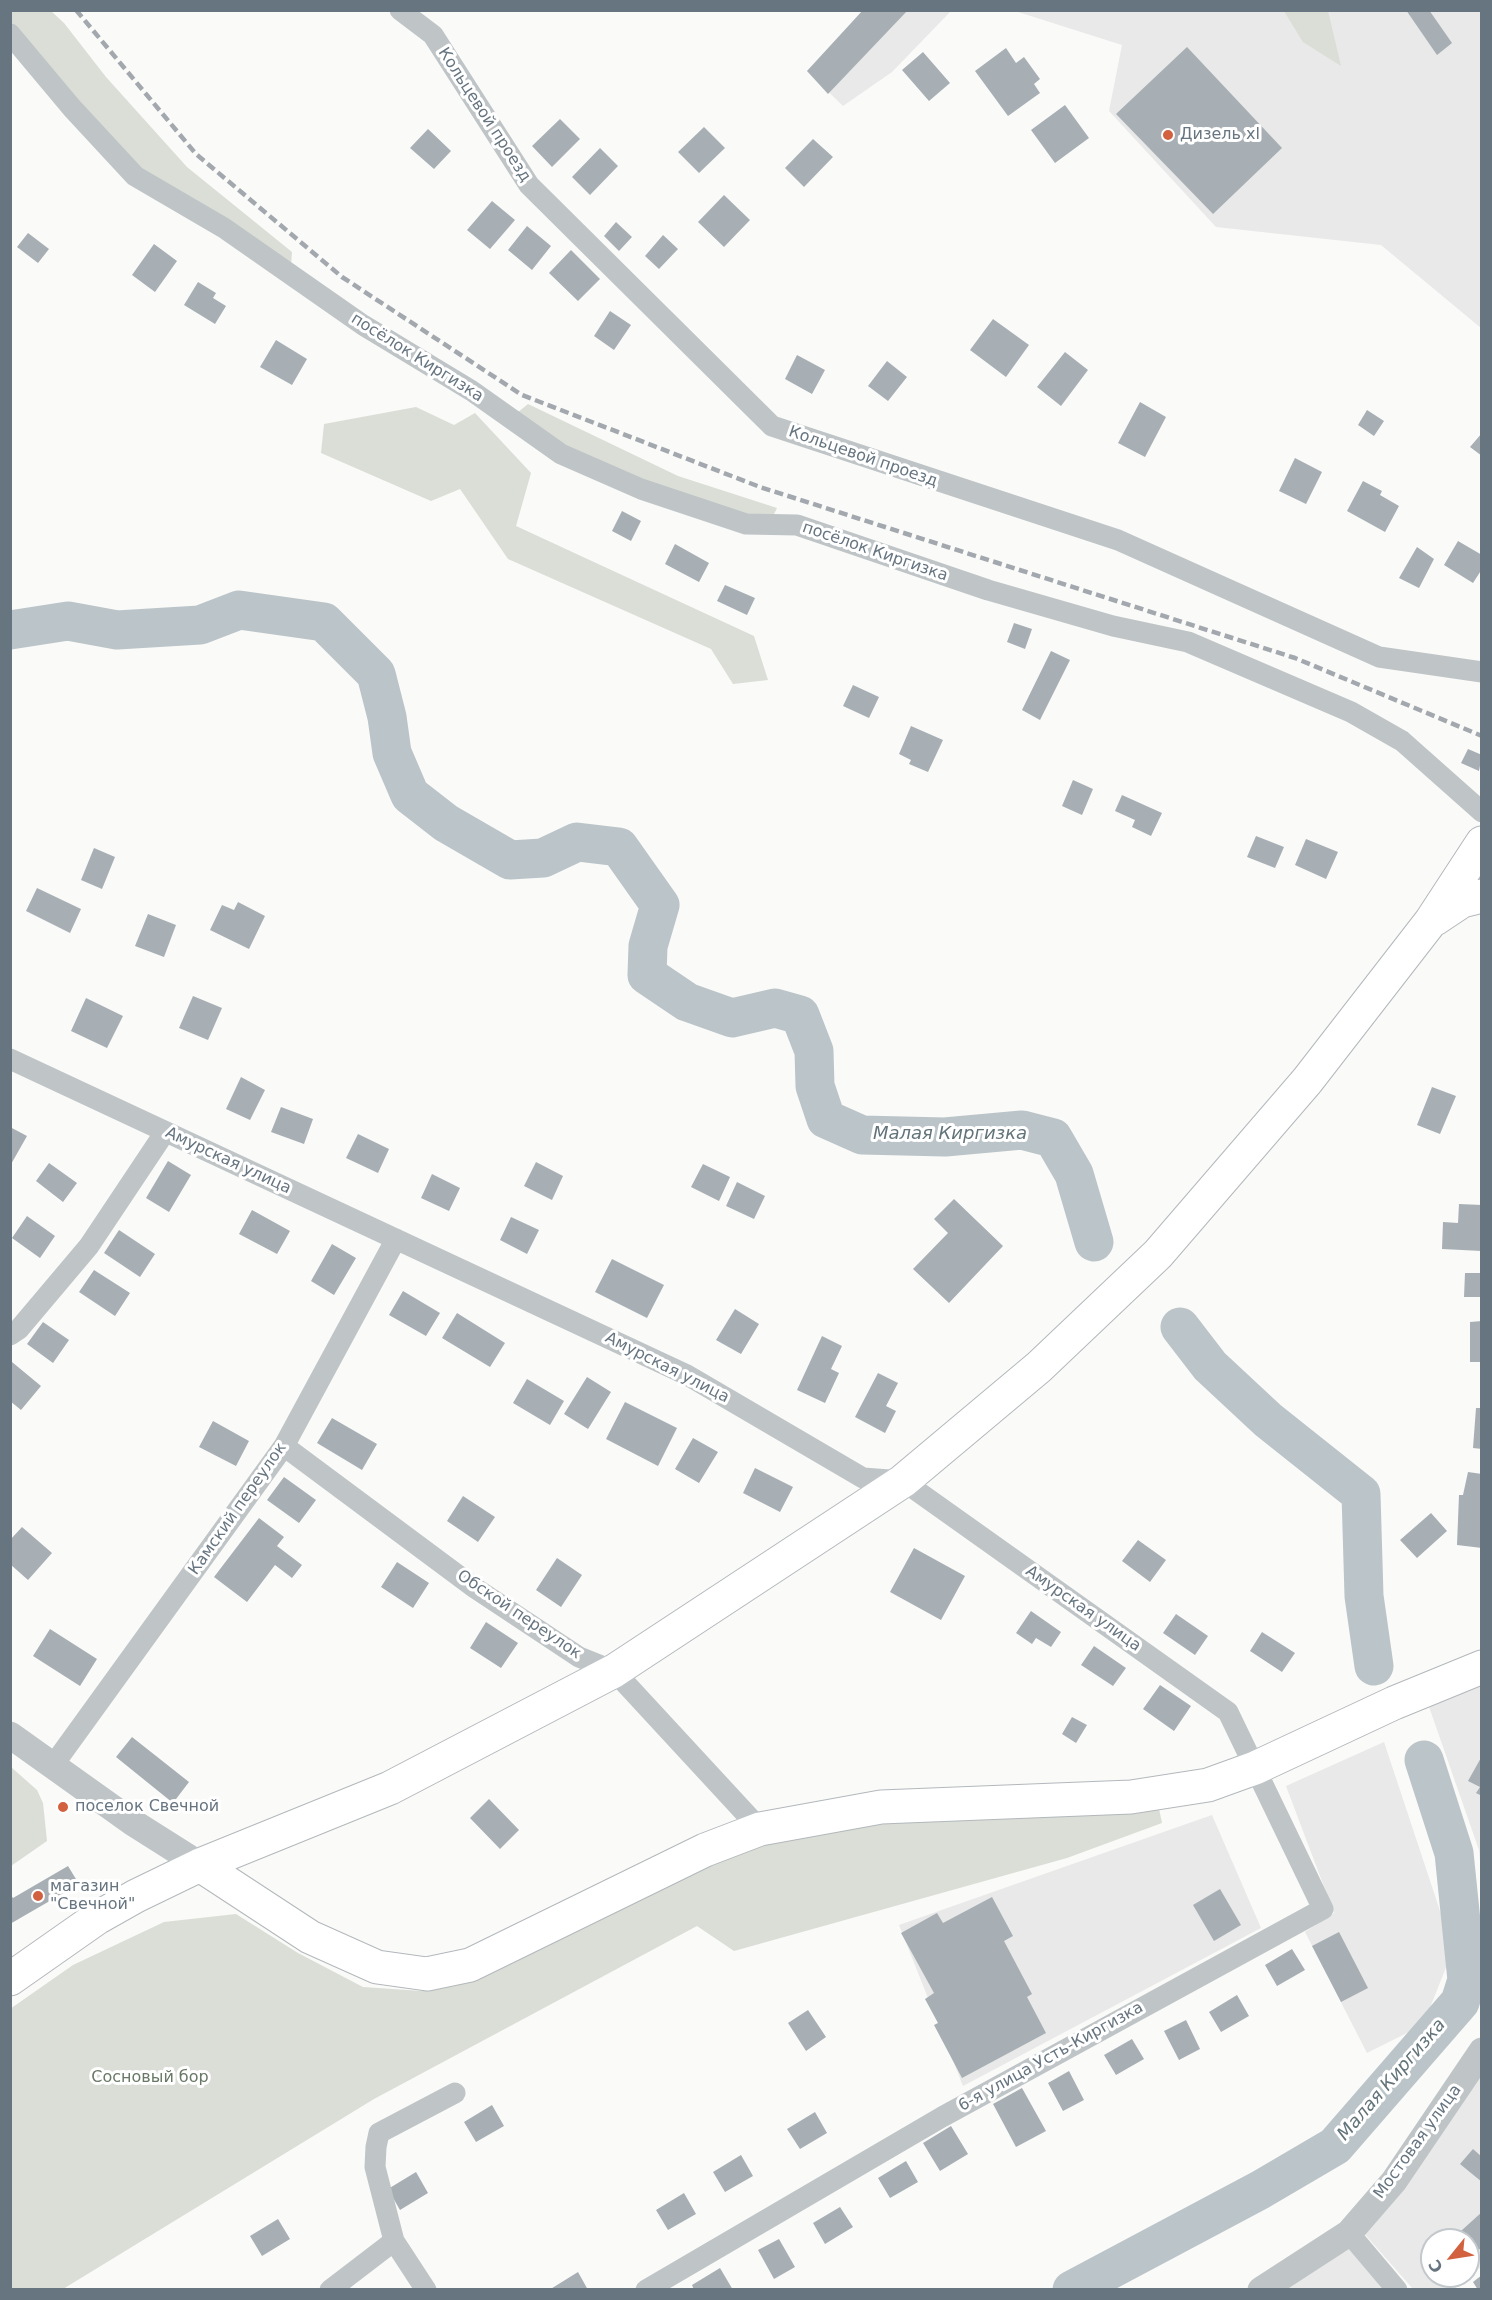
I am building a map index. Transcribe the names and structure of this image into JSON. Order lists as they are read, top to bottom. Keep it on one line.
{"streets":{"street":["Кольцевой проезд","посёлок Киргизка","Амурская улица","Камский переулок","Обской переулок","6-я улица Усть-Киргизка","Мостовая улица"]},"crossings":[["Амурская улица","Камский переулок"],["Амурская улица","6-я улица Усть-Киргизка"],["Камский переулок","Обской переулок"]],"water":["Малая Киргизка"],"parks":["Сосновый бор"],"places":["Дизель xl","поселок Свечной","магазин \"Свечной\""],"north":"bottom left"}
